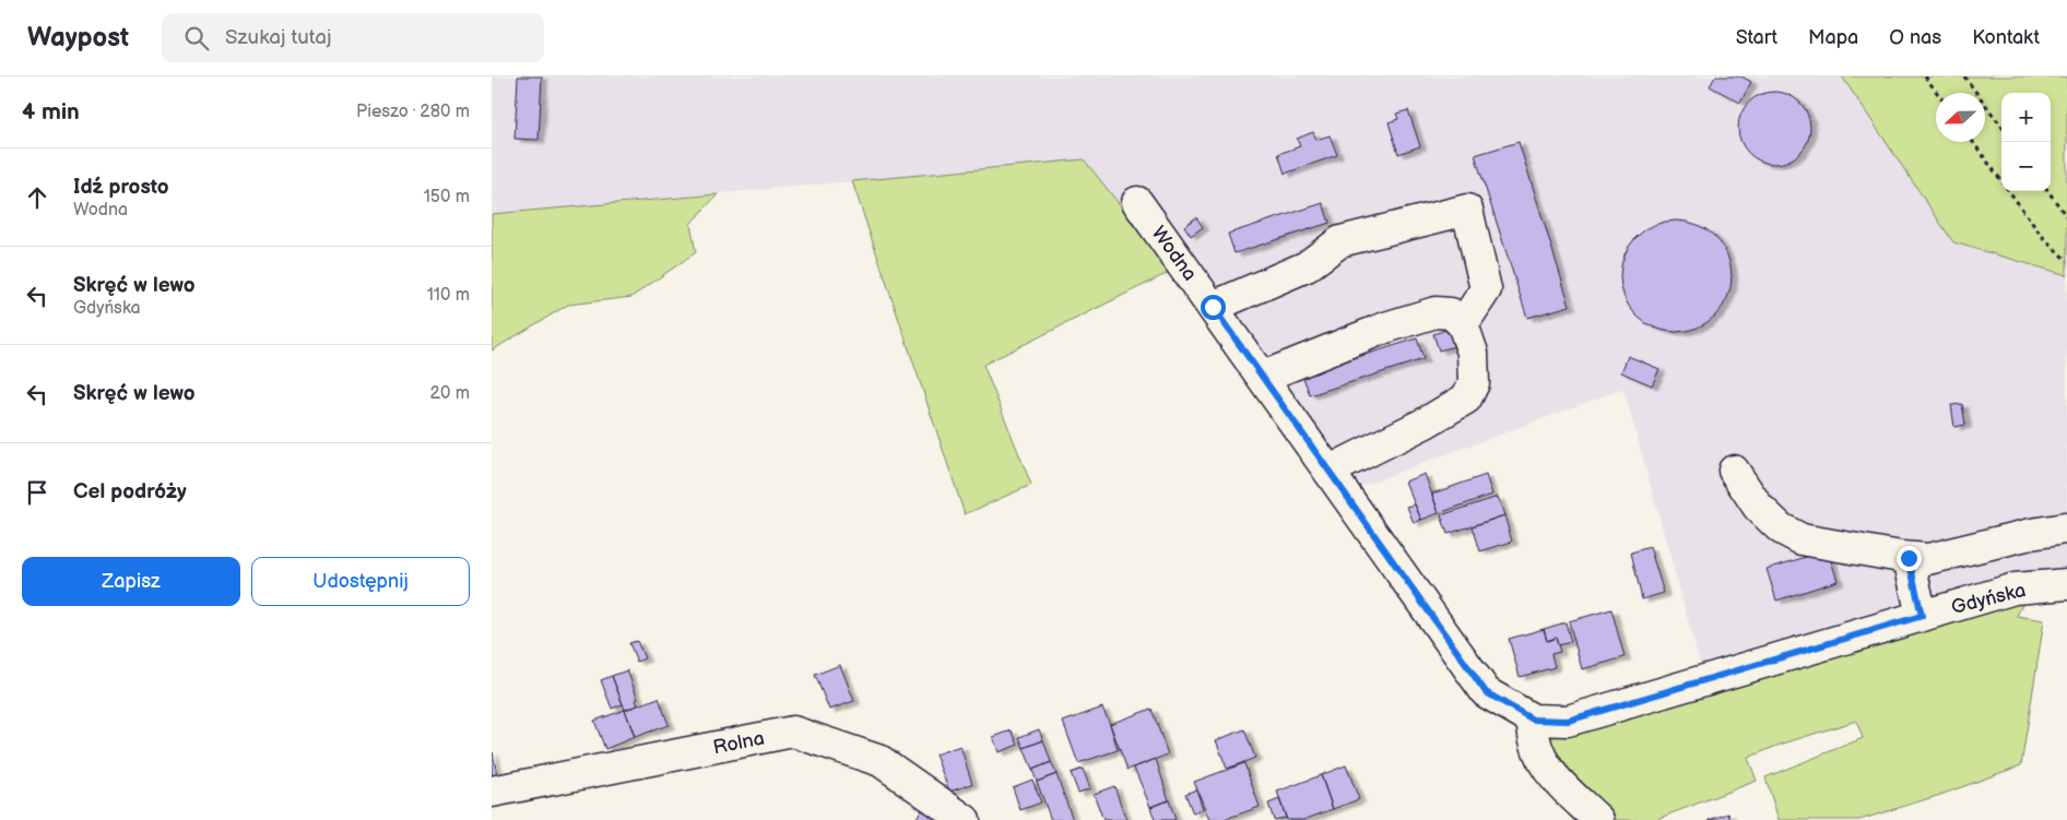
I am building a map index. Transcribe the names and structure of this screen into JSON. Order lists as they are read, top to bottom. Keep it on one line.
{"streets":{"street":["Wodna","Gdyńska","Rolna"]},"crossings":[["Wodna","Gdyńska"]],"north":"left","page":{"header":"Waypost","search":"Szukaj tutaj","nav":["Start","Mapa","O nas","Kontakt"],"heading":["4 min","Pieszo · 280 m"],"map_buttons":["+","−"],"list":[["Idź prosto","Wodna","150 m"],["Skręć w lewo","Gdyńska","110 m"],["Skręć w lewo","20 m"],"Cel podróży"],"buttons":["Zapisz","Udostępnij"]}}
